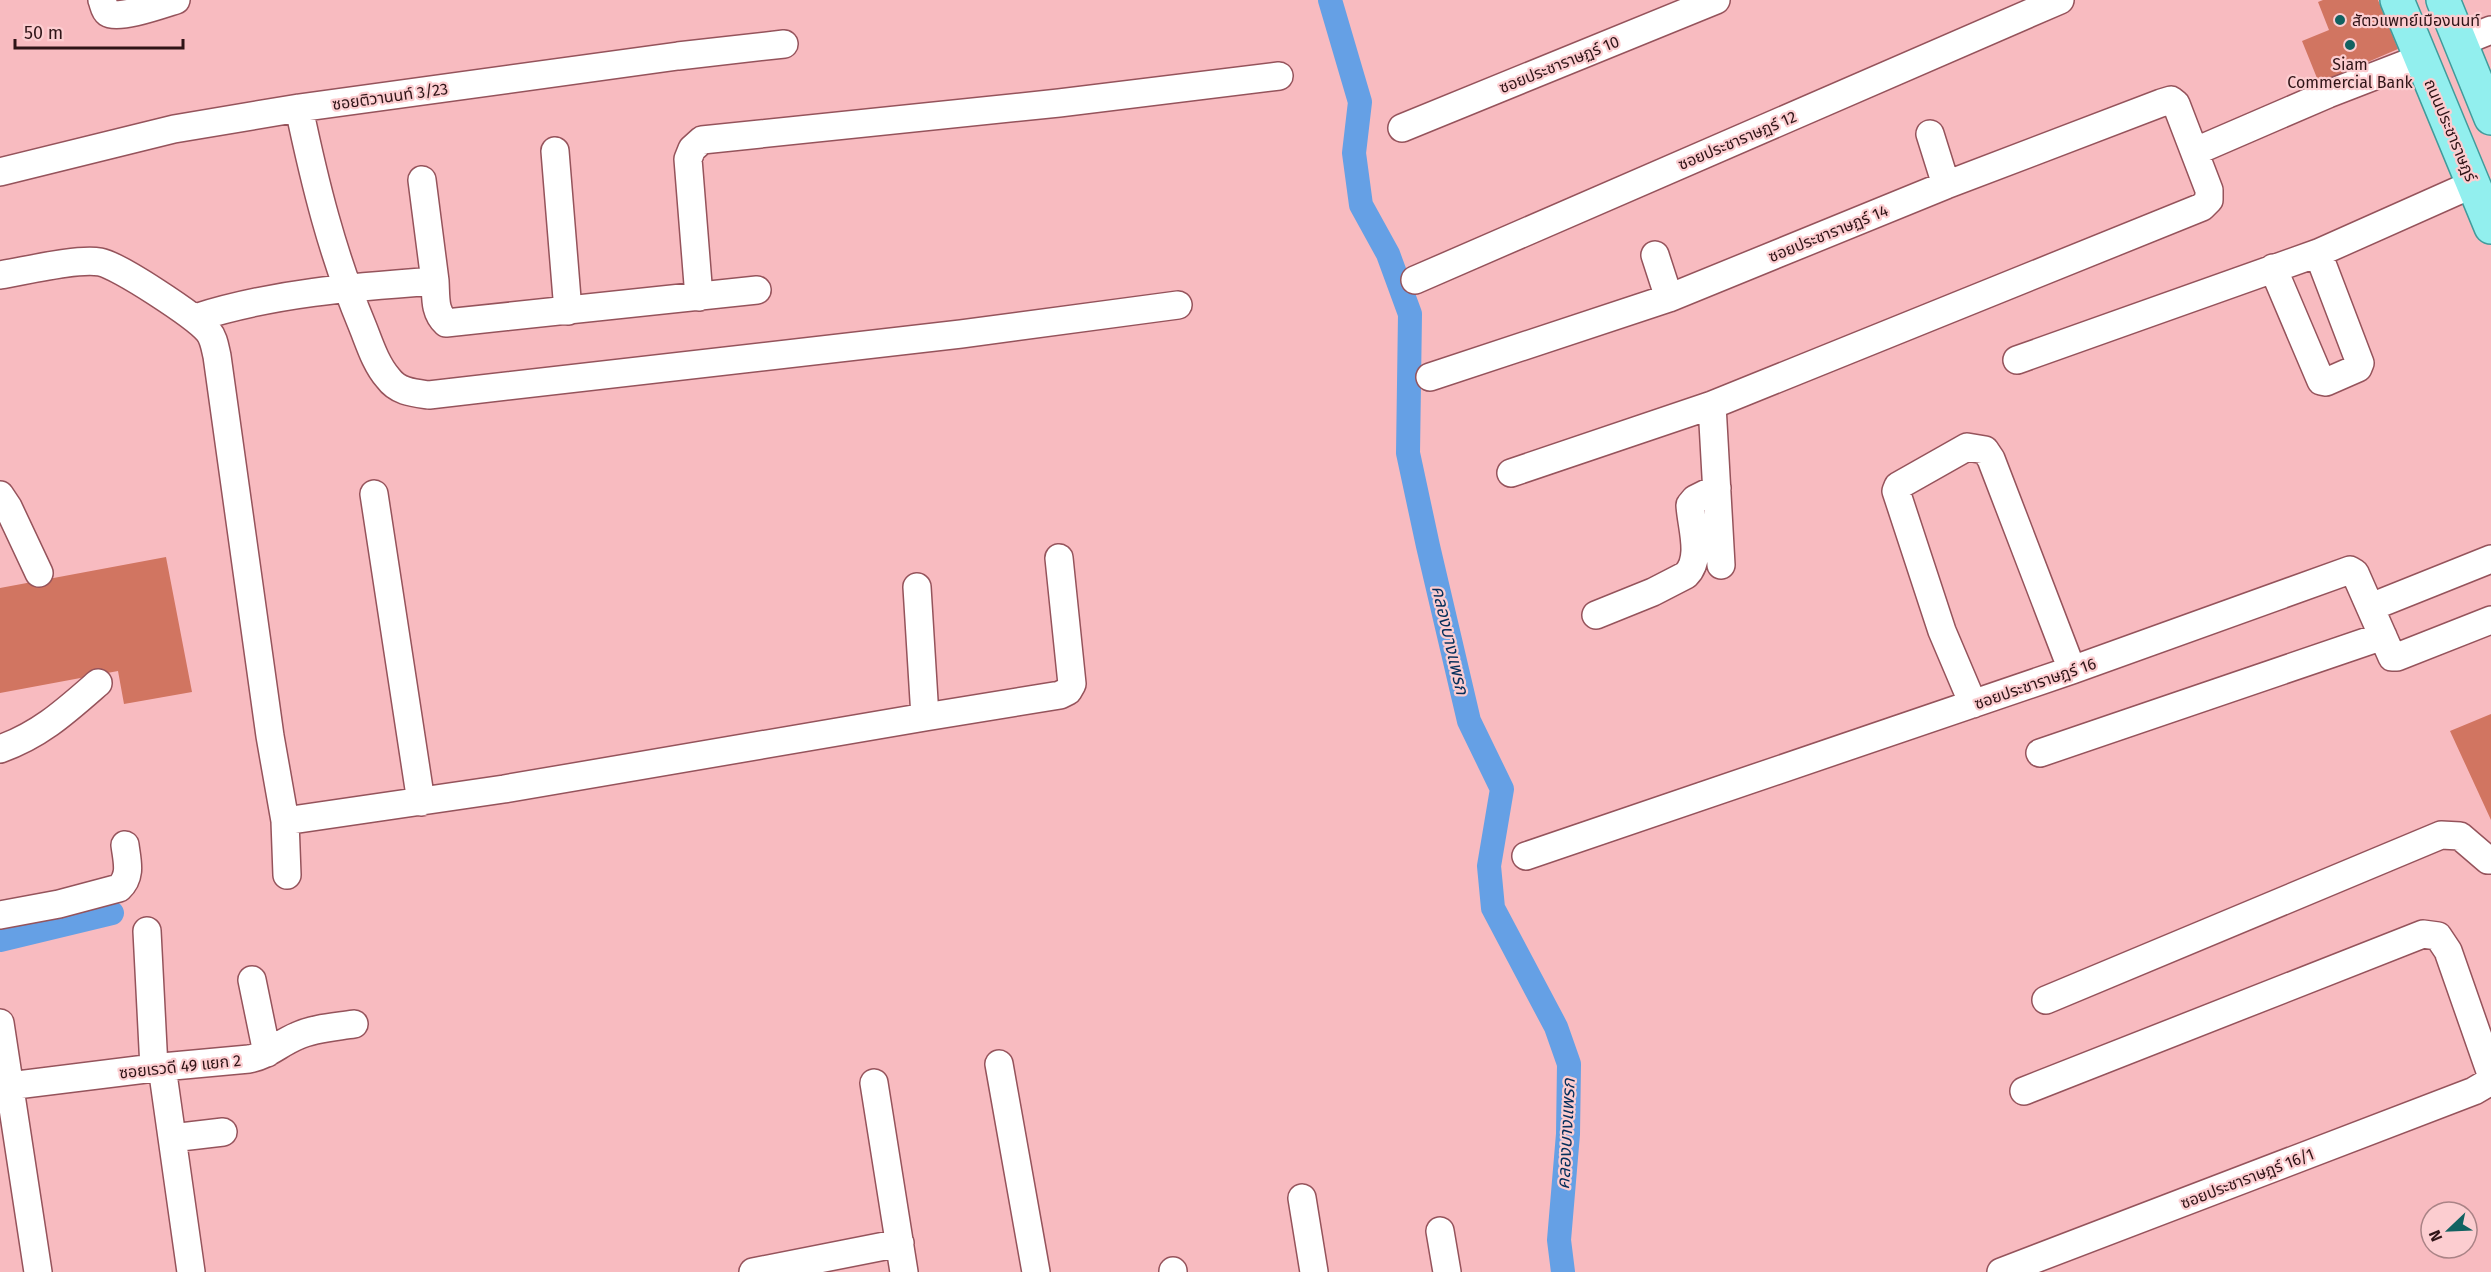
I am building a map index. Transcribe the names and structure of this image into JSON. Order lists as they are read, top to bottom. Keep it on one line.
{"streets":{"main road":["ถนนประชาราษฎร์"],"street":["ซอยประชาราษฏร์ 10","ซอยติวานนท์ 3/23","ซอยประชาราษฏร์ 12","ซอยประชาราษฏร์ 14","ซอยประชาราษฎร์ 16","ซอยเรวดี 49 แยก 2","ซอยประชาราษฎร์ 16/1"]},"water":["คลองบางแพรก"],"places":["สัตวแพทย์เมืองนนท์","Siam Commercial Bank"],"scale_bar":"50 m","north":"bottom left"}
